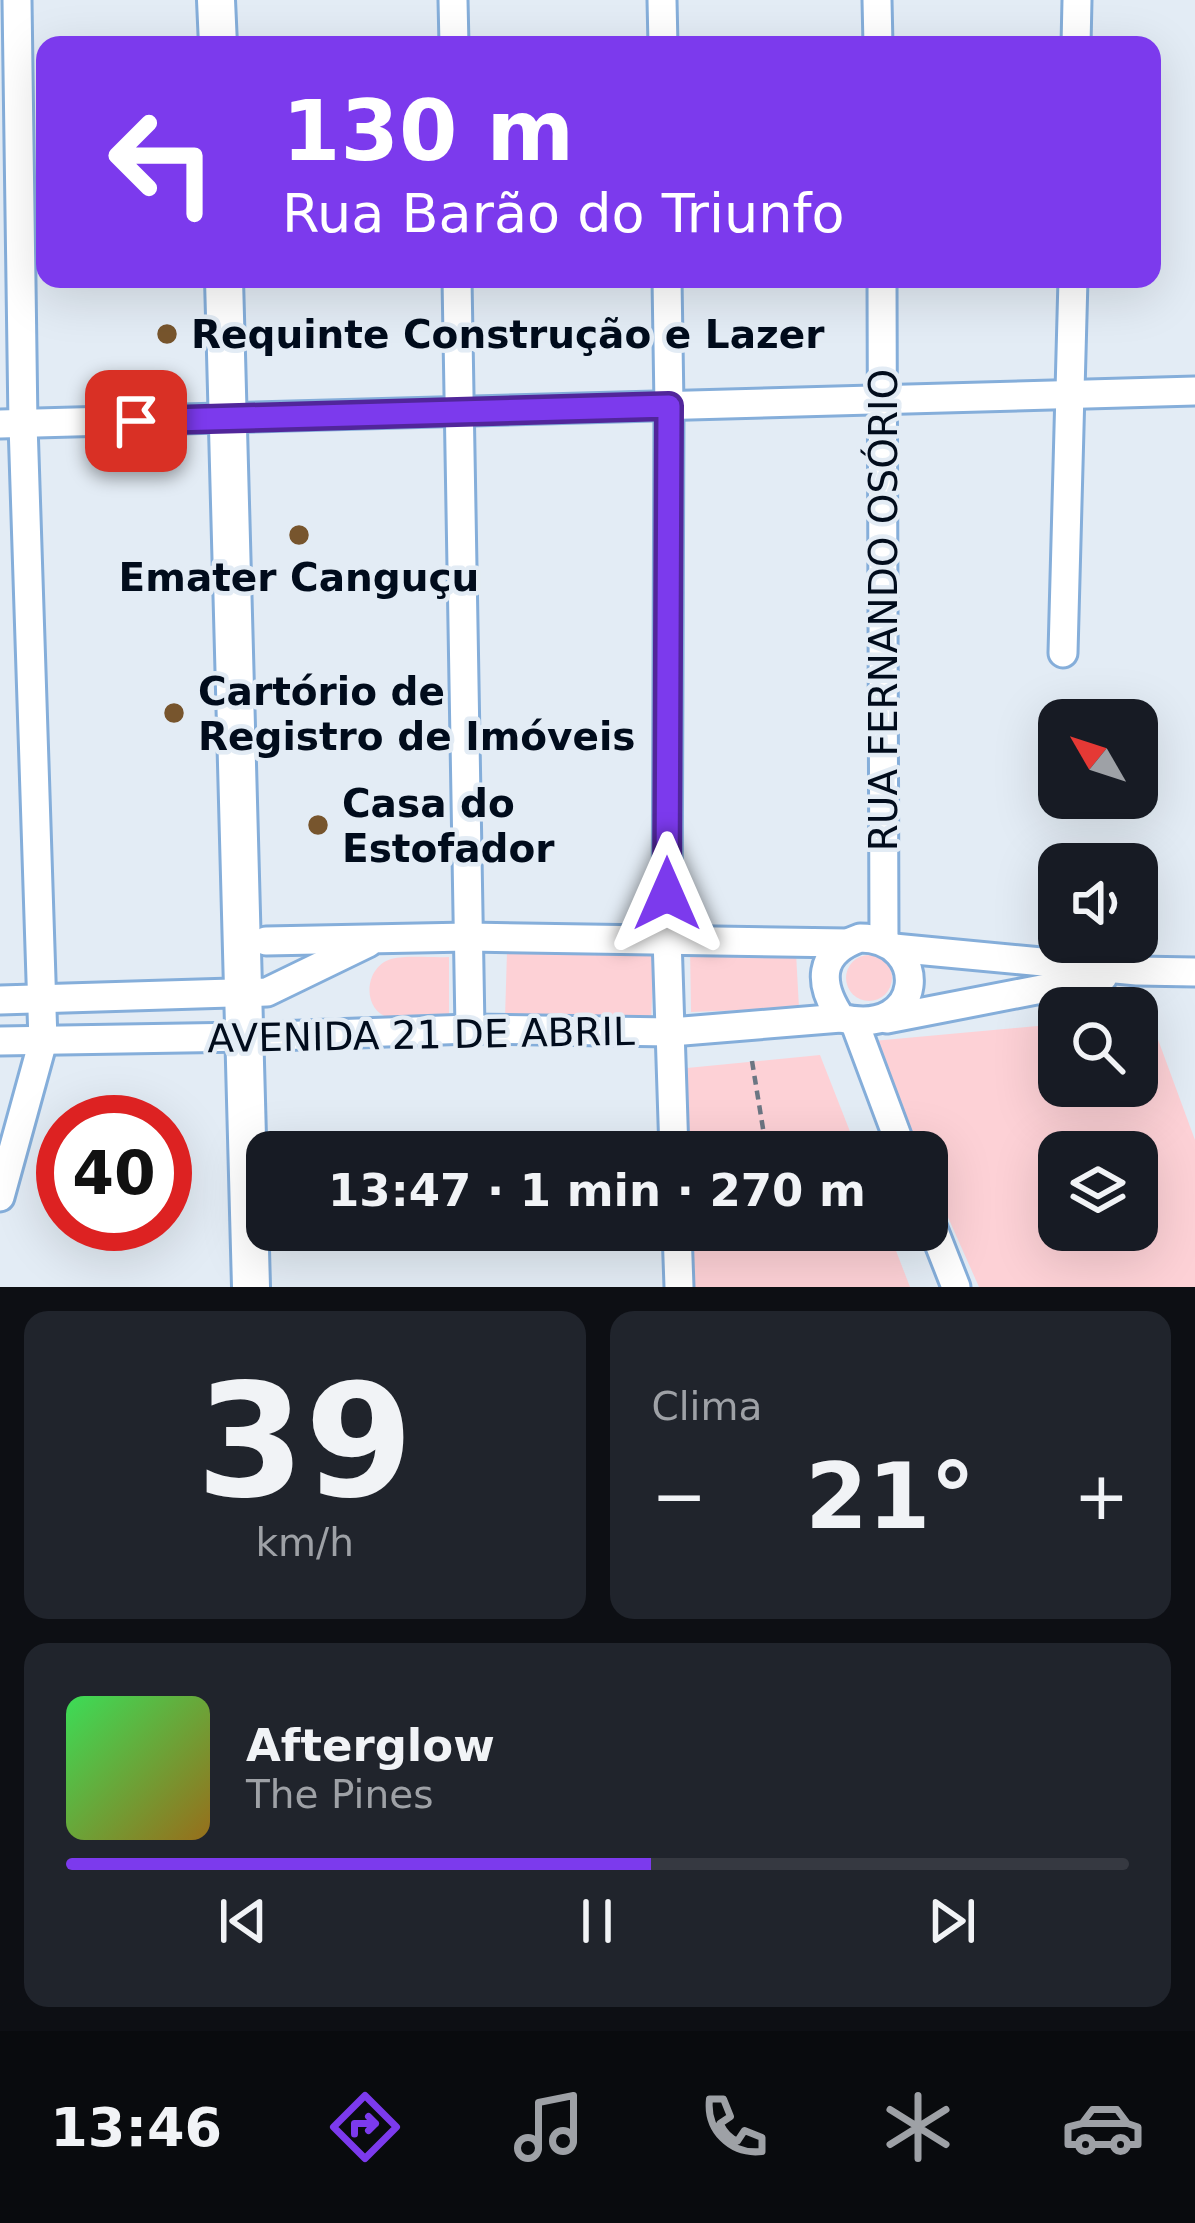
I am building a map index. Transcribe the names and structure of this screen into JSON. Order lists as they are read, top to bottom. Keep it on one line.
{"streets":{"street":["RUA FERNANDO OSÓRIO","AVENIDA 21 DE ABRIL"]},"crossings":[["RUA FERNANDO OSÓRIO","AVENIDA 21 DE ABRIL"]],"places":["Requinte Construção e Lazer","Emater Canguçu","Cartório de Registro de Imóveis","Casa do Estofador"],"north":"top left","page":{"turn":["130 m","Rua Barão do Triunfo"],"limit":"40","trip":"13:47 · 1 min · 270 m","tile":[["39","km/h"],"Clima"],"heat":["−","21°","+"],"song":["Afterglow","The Pines"],"tabs":"13:46"}}
